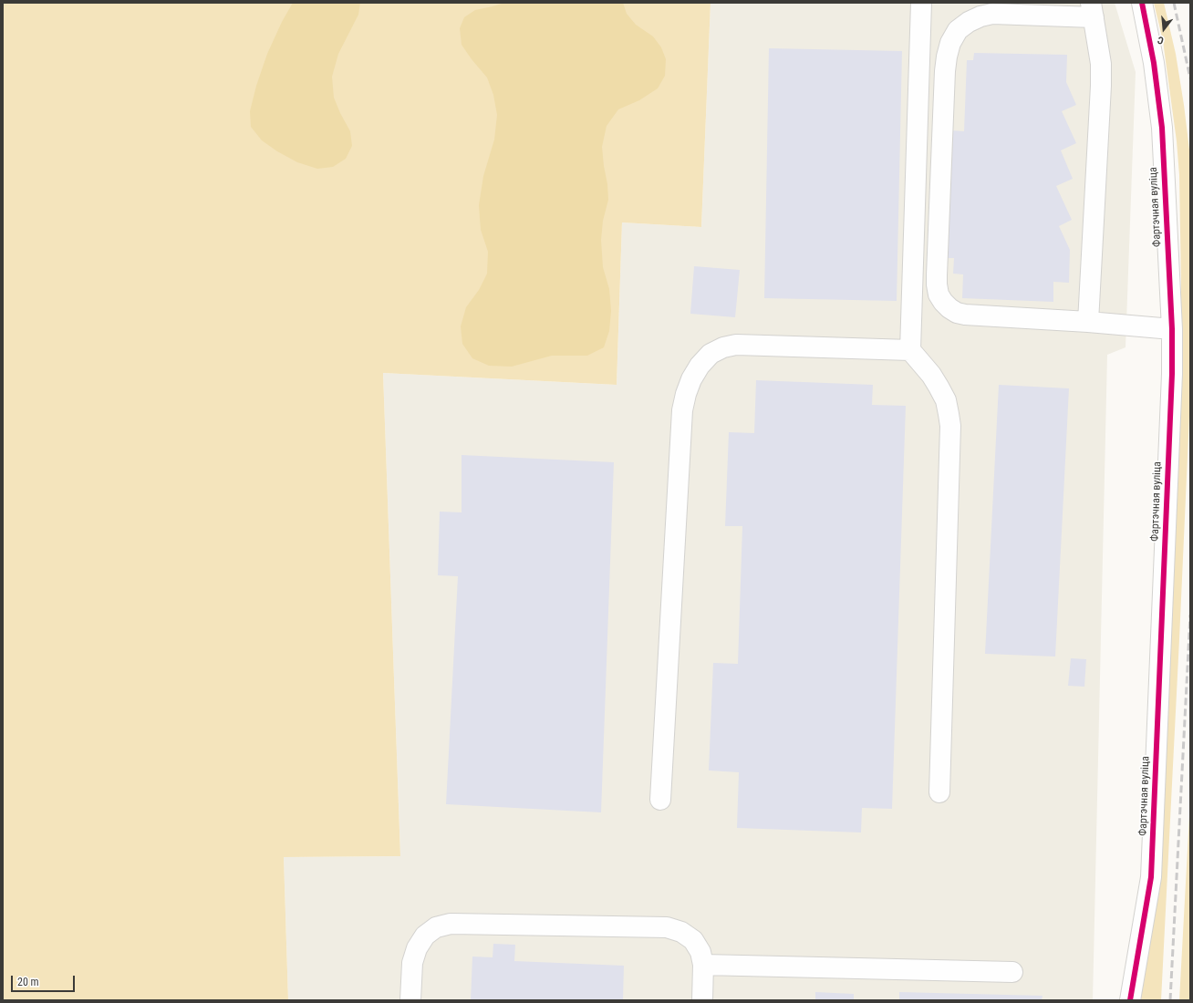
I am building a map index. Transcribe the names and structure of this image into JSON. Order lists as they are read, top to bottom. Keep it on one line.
{"streets":{"street":["Фартэчная вуліца"]},"scale_bar":"20 m","north":"bottom"}
